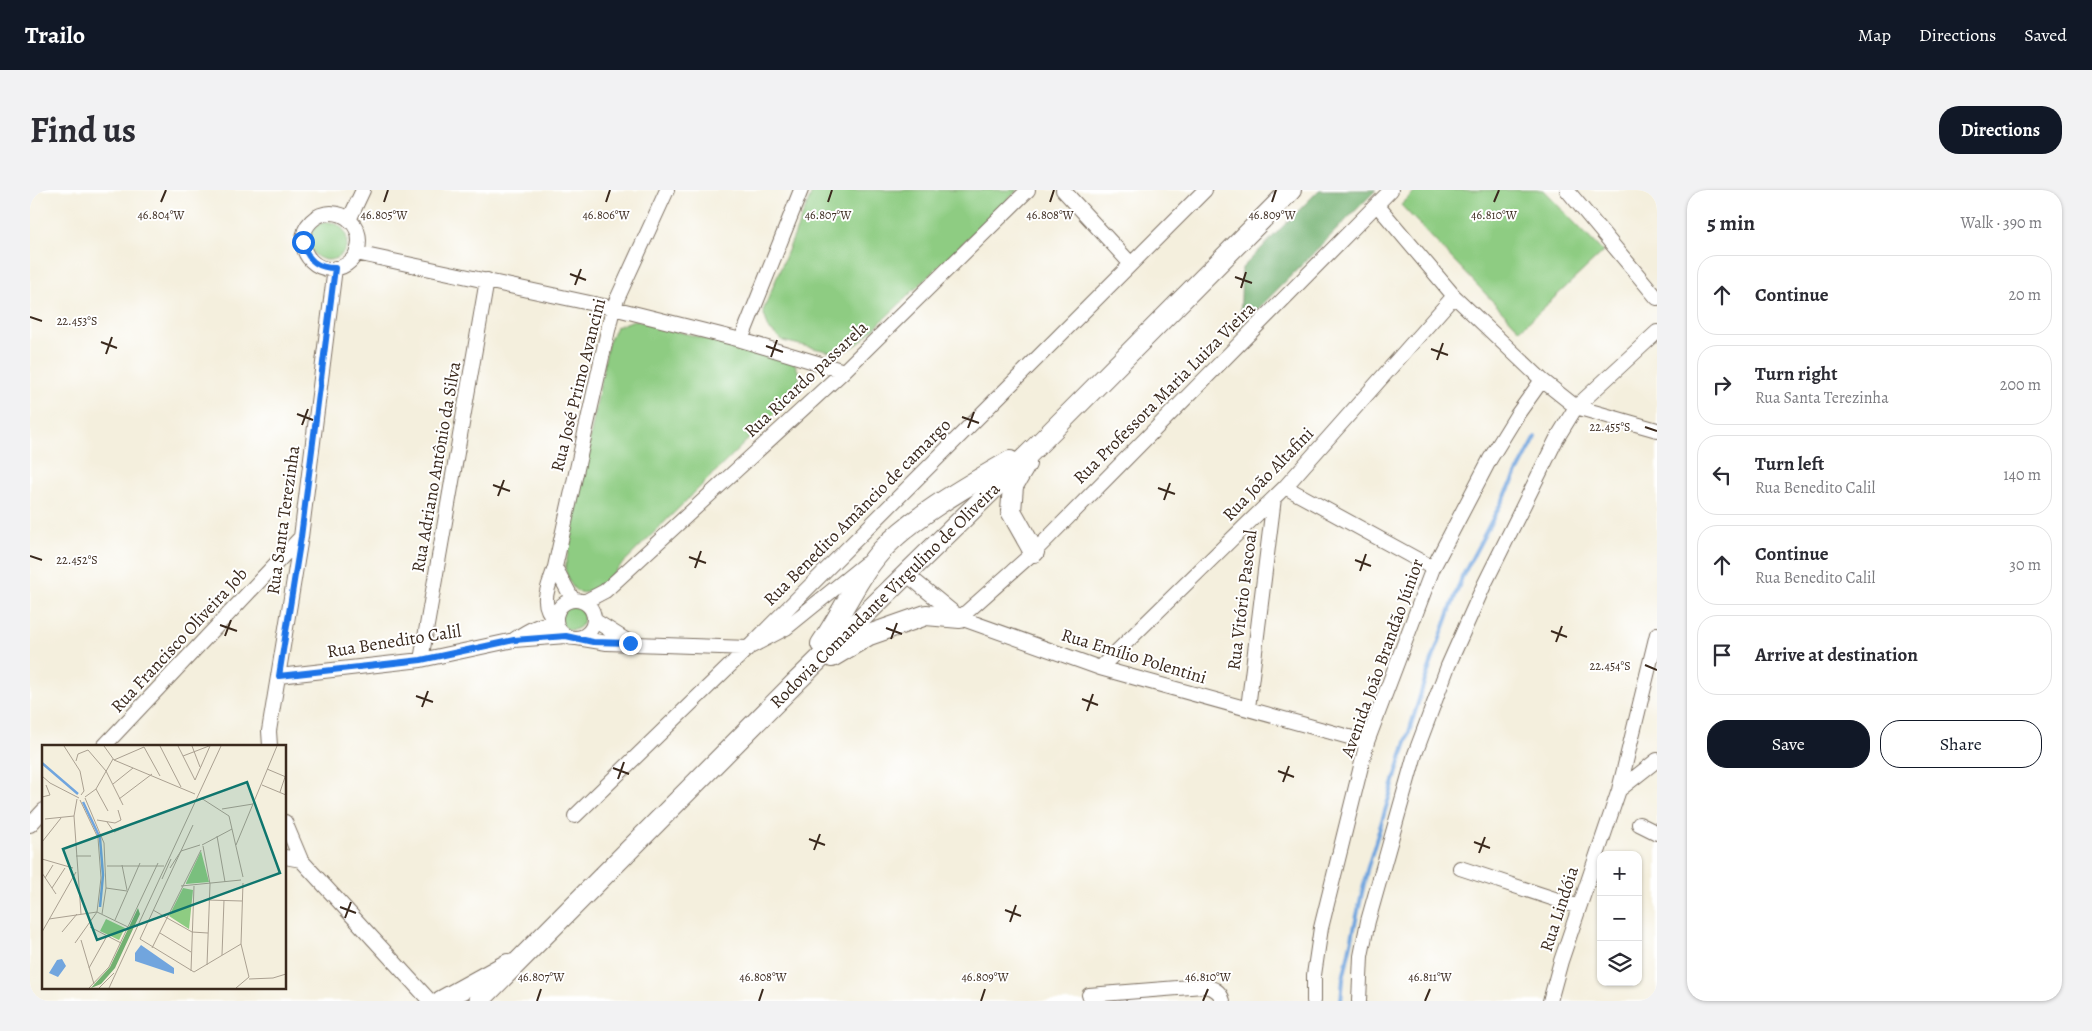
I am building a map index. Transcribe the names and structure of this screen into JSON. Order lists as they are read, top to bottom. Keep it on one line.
{"streets":{"highway":["Rodovia Comandante Virgulino de Oliveira"],"street":["Rua Ricardo passarela","Rua José Primo Avancini","Rua Professora Maria Luiza Vieira","Rua Adriano Antônio da Silva","Rua João Altafini","Rua Benedito Amâncio de camargo","Rua Santa Terezinha","Rua Vitório Pascoal","Rua Francisco Oliveira Job","Rua Benedito Calil","Rua Emílio Polentini","Avenida João Brandão Júnior","Rua Lindóia"]},"crossings":[["Rua Ricardo passarela","Rua José Primo Avancini"],["Rua Ricardo passarela","Rua Benedito Calil"],["Rua José Primo Avancini","Rua Benedito Calil"],["Rua Professora Maria Luiza Vieira","Rua Emílio Polentini"],["Rua Adriano Antônio da Silva","Rua Benedito Calil"],["Rua João Altafini","Rua Vitório Pascoal"],["Rua João Altafini","Rua Emílio Polentini"],["Rua Benedito Amâncio de camargo","Rua Benedito Calil"],["Rua Santa Terezinha","Rua Francisco Oliveira Job"],["Rua Santa Terezinha","Rua Benedito Calil"],["Rodovia Comandante Virgulino de Oliveira","Rua Emílio Polentini"],["Rua Vitório Pascoal","Rua Emílio Polentini"],["Rua Emílio Polentini","Avenida João Brandão Júnior"]],"page":{"header":"Trailo","nav":["Map","Directions","Saved"],"title":"Find us","buttons":["Directions",["Save","Share"]],"heading":["5 min","Walk · 390 m"],"list":[["Continue","20 m"],["Turn right","Rua Santa Terezinha","200 m"],["Turn left","Rua Benedito Calil","140 m"],["Continue","Rua Benedito Calil","30 m"],"Arrive at destination"],"map_buttons":["+","−"]},"coordinates":["46.805°W","46.806°W","46.807°W","46.808°W","46.809°W","46.810°W","46.804°W","22.453°S","22.455°S","22.452°S","22.454°S","46.811°W"]}
